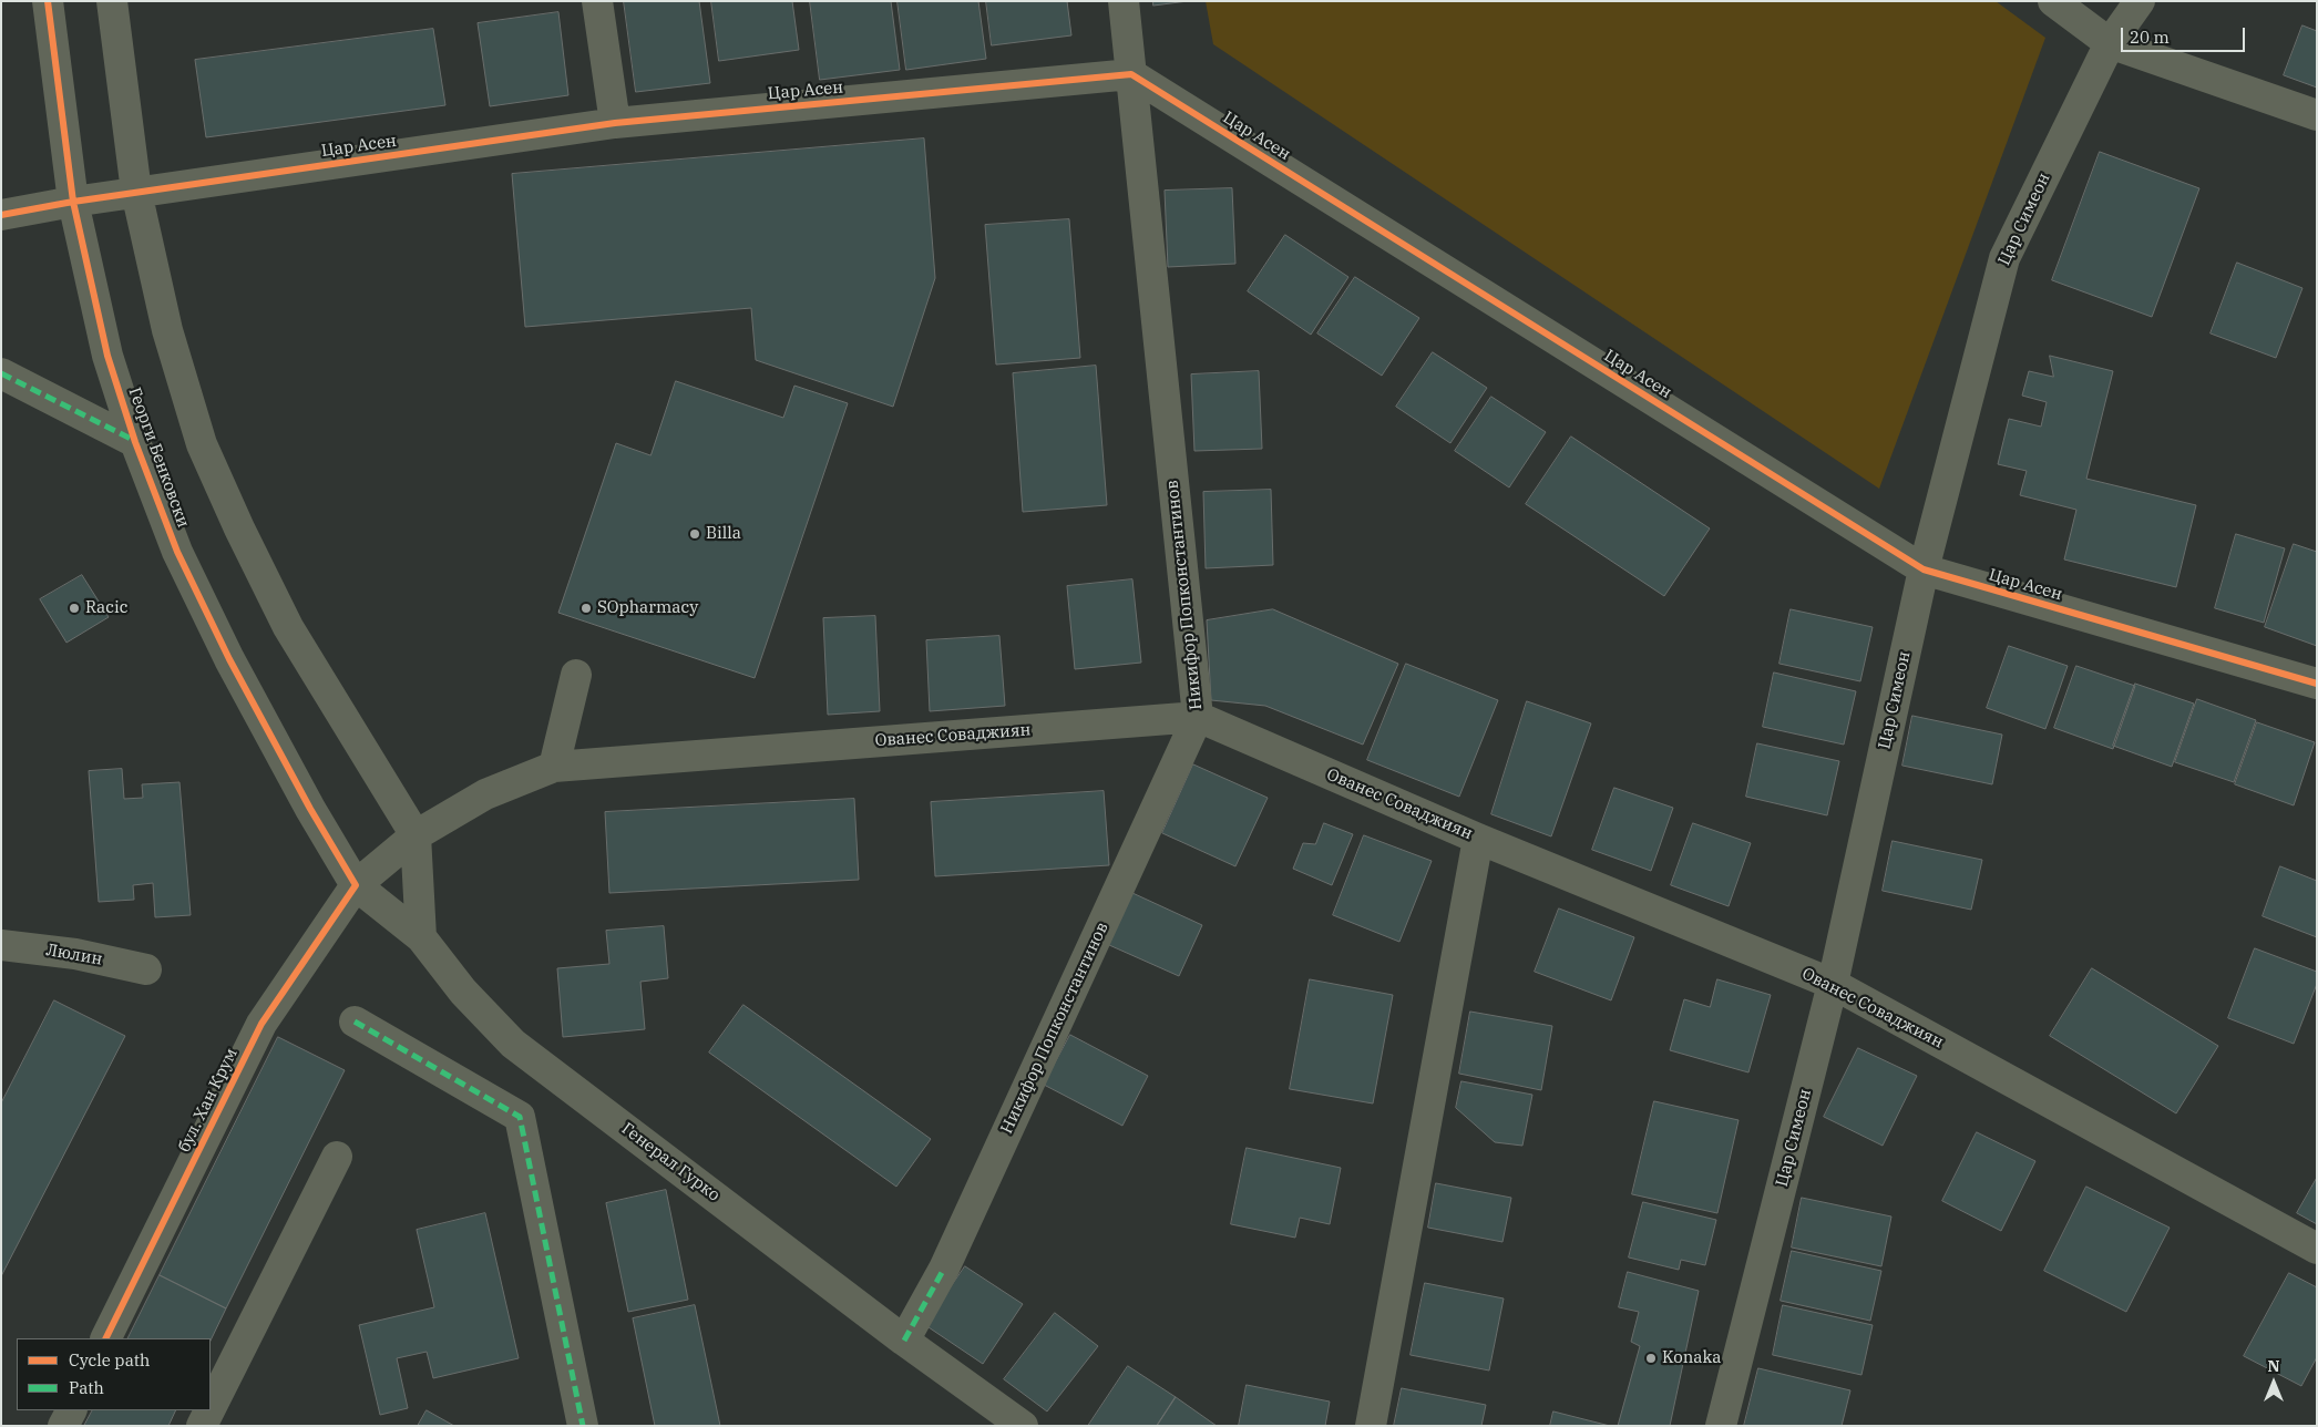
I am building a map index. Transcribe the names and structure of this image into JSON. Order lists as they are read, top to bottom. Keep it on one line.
{"streets":{"street":["Цар Асен","Цар Симеон","Георги Бенковски","Никифор Попконстантинов","Ованес Соваджиян","Люлин","бул. Хан Крум","Генерал Гурко"]},"crossings":[["Цар Асен","Цар Симеон"],["Цар Асен","Георги Бенковски"],["Цар Асен","Никифор Попконстантинов"],["Цар Симеон","Ованес Соваджиян"],["Георги Бенковски","бул. Хан Крум"],["Георги Бенковски","Генерал Гурко"],["Никифор Попконстантинов","Ованес Соваджиян"],["Никифор Попконстантинов","Генерал Гурко"],["Ованес Соваджиян","бул. Хан Крум"],["бул. Хан Крум","Генерал Гурко"]],"places":["Billa","Racic","SOpharmacy","Konaka"],"legend":["Cycle path","Path"],"scale_bar":"20 m","north":"top"}
